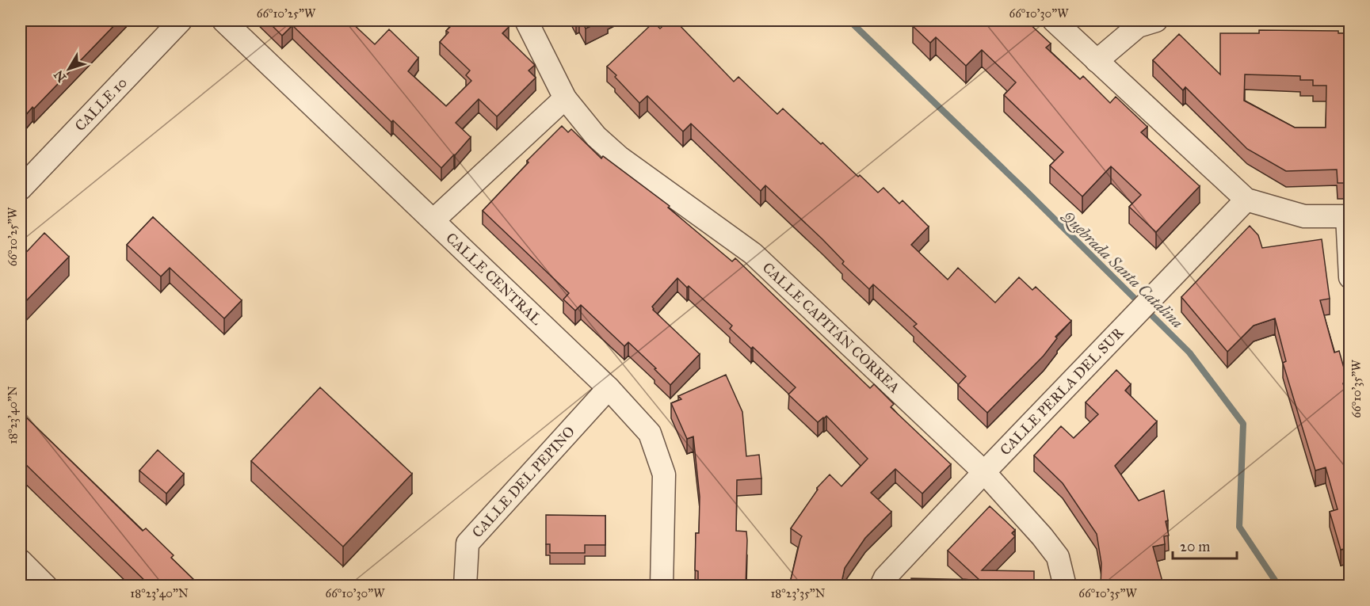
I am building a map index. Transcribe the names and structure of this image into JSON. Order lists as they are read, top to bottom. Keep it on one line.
{"streets":{"street":["CALLE 10","CALLE CENTRAL","CALLE CAPITÁN CORREA","CALLE PERLA DEL SUR","CALLE DEL PEPINO"]},"crossings":[["CALLE CENTRAL","CALLE DEL PEPINO"],["CALLE CAPITÁN CORREA","CALLE PERLA DEL SUR"]],"water":["Quebrada Santa Catalina"],"scale_bar":"20 m","north":"bottom left","coordinates":["66°10'25\"W","66°10'30\"W","66°10'35\"W","18°23'40\"N","18°23'35\"N"]}
